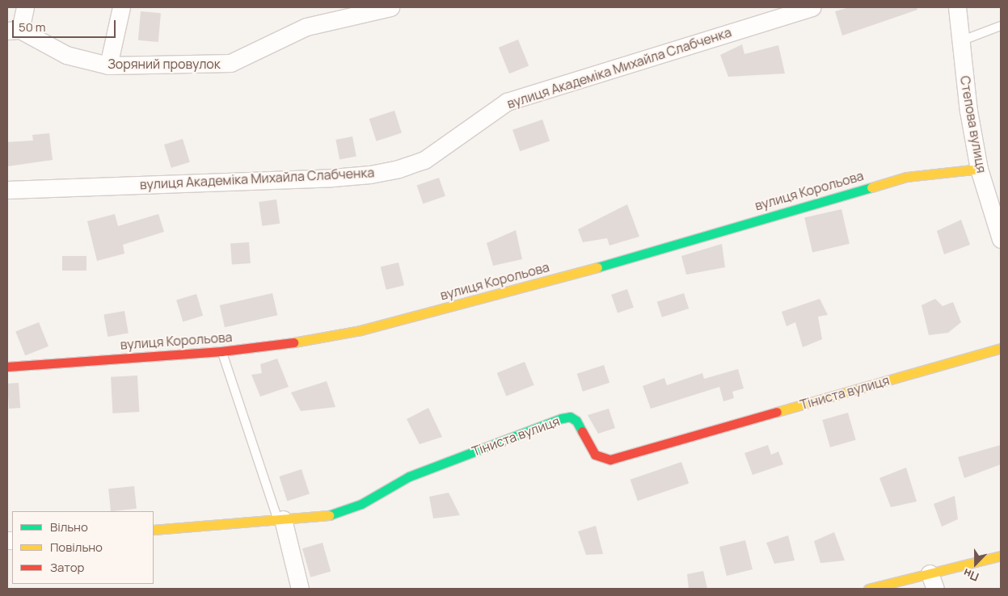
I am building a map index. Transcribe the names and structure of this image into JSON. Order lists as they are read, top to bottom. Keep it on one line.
{"streets":{"street":["Зоряний провулок","вулиця Академіка Михайла Слабченка","Степова вулиця","вулиця Корольова","Тіниста вулиця"]},"crossings":[["Степова вулиця","вулиця Корольова"]],"legend":["Вільно","Повільно","Затор"],"scale_bar":"50 m","north":"bottom"}
